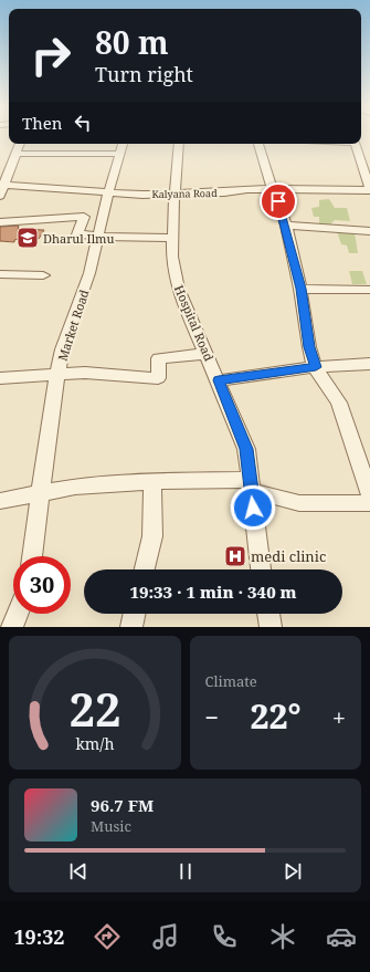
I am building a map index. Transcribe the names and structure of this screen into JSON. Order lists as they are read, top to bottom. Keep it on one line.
{"streets":{"street":["Kalyana Road","Hospital Road","Market Road"]},"crossings":[["Kalyana Road","Hospital Road"],["Kalyana Road","Market Road"]],"places":{"school or university":["Dharul Ilmu"],"hospital":["medi clinic"]},"page":{"turn":["80 m","Turn right"],"then":"Then","limit":"30","trip":"19:33 · 1 min · 340 m","tile":"Climate","heat":["−","22°","+"],"song":["96.7 FM","Music"],"tabs":"19:32","gauge":["22","km/h"]}}
